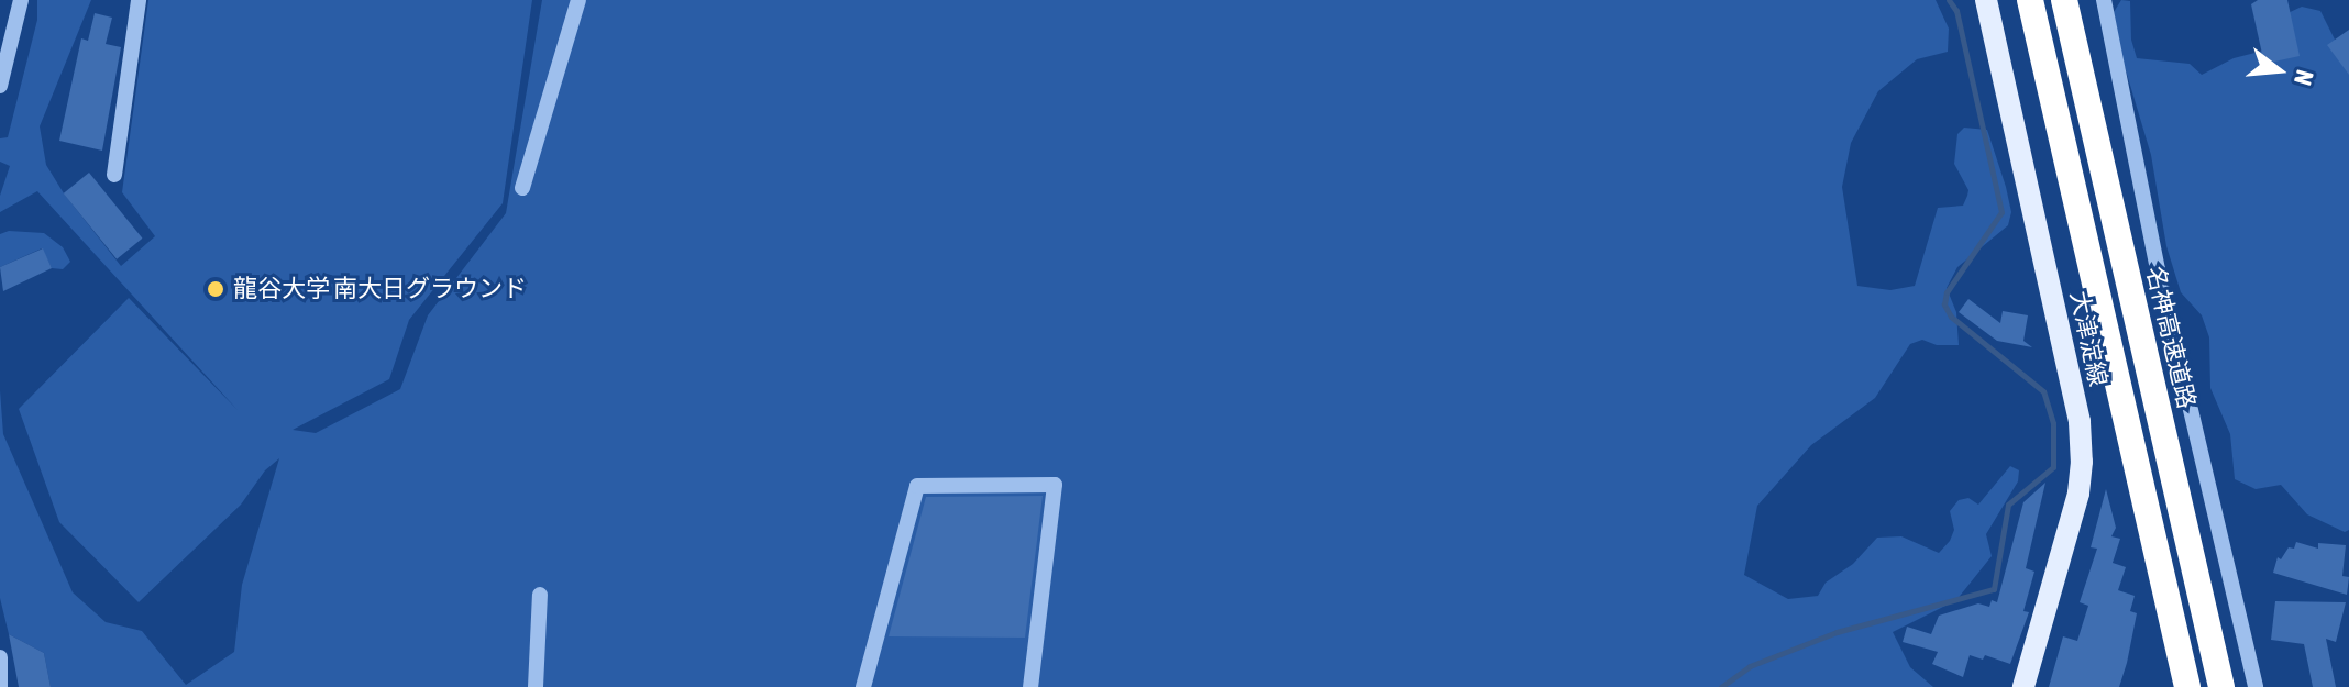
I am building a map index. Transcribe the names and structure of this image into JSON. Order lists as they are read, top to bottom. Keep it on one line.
{"streets":{"highway":["名神高速道路"],"main road":["大津淀線"]},"places":["龍谷大学 南大日グラウンド"],"north":"right"}
